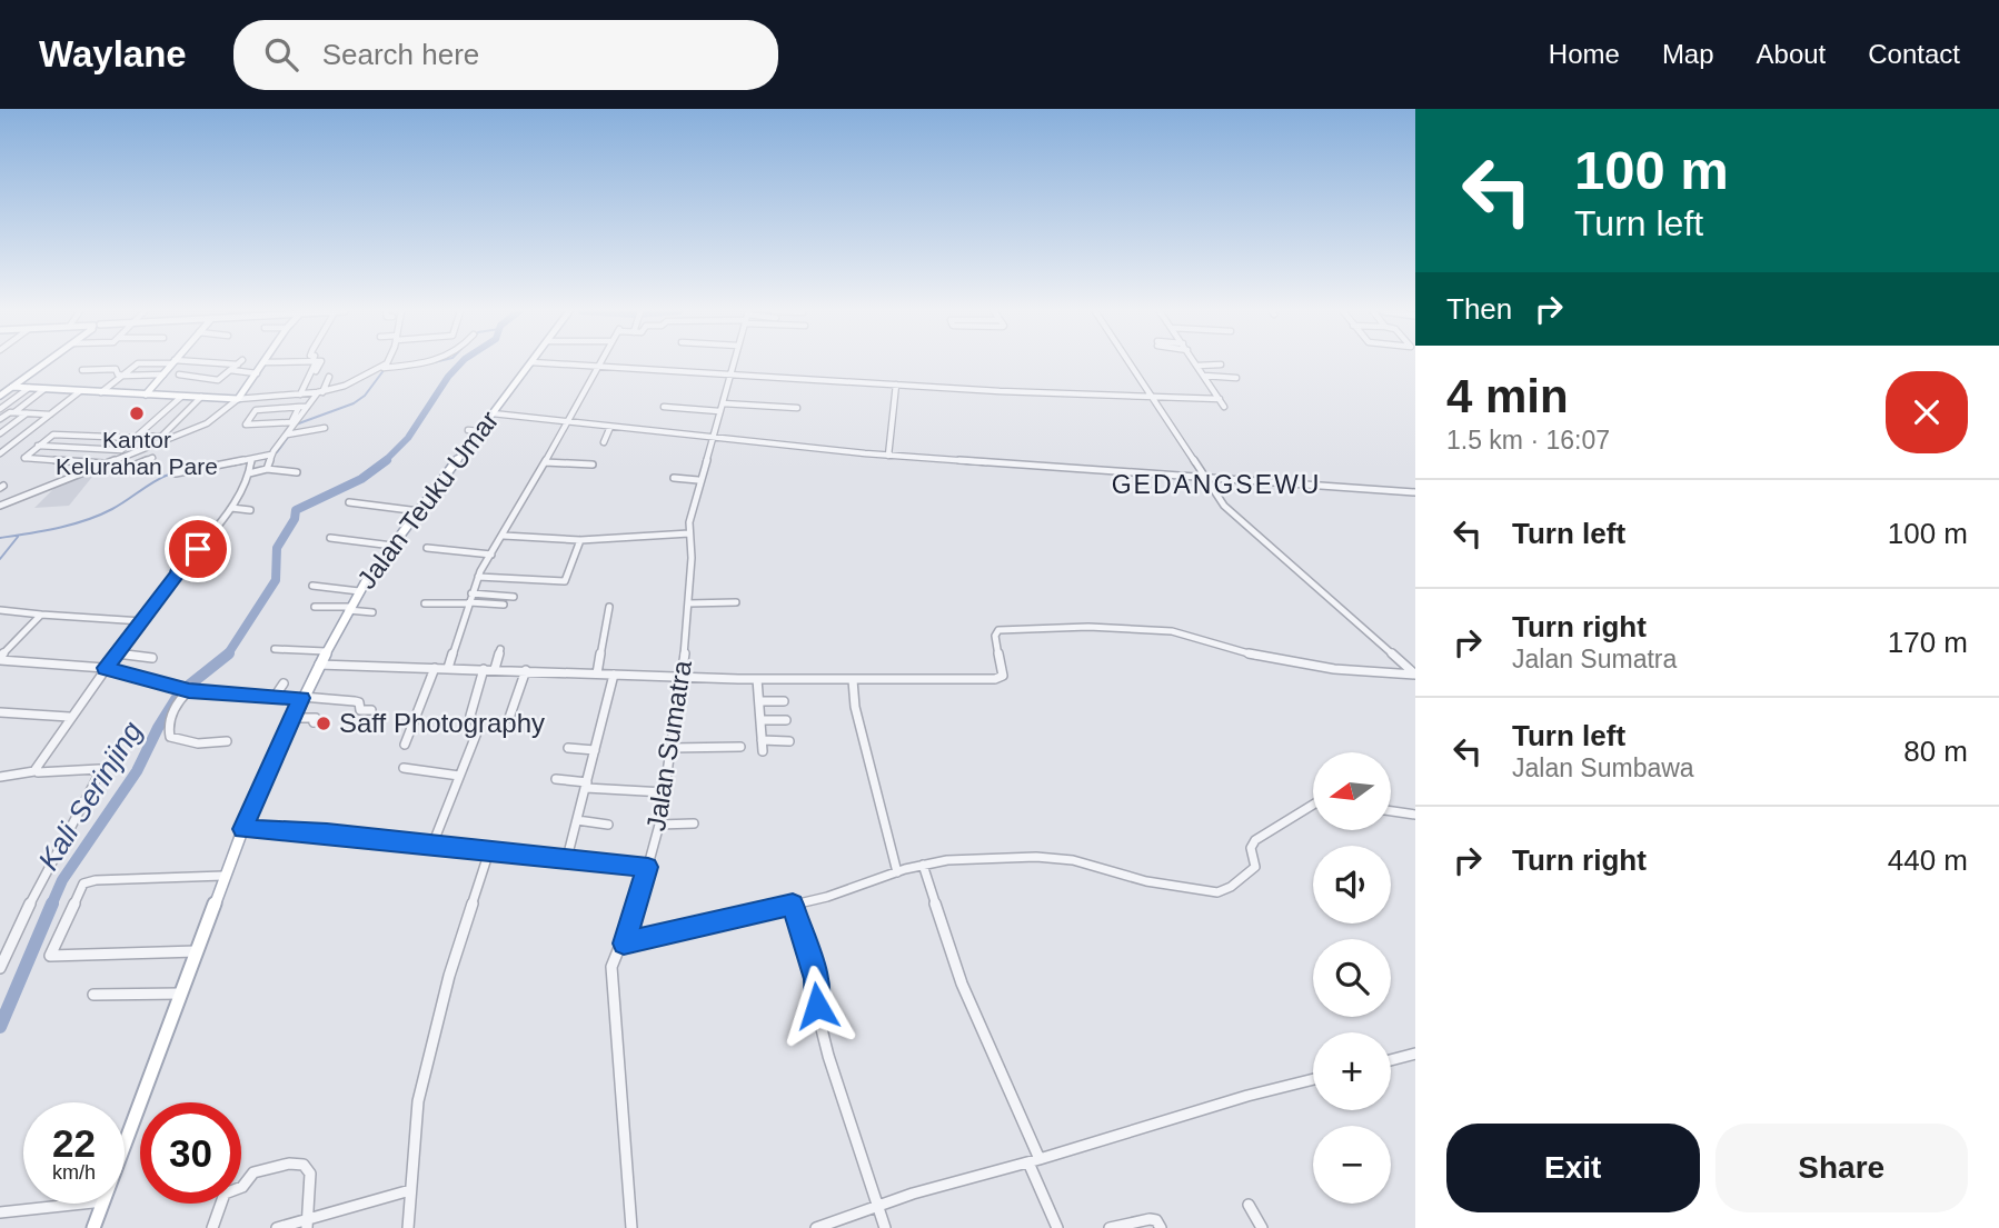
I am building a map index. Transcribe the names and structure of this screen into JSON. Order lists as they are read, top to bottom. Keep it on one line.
{"streets":{"main road":["Jalan Teuku Umar"],"street":["Jalan Sumatra"]},"districts":["GEDANGSEWU"],"water":["Kali Serinjing"],"places":["Kantor Kelurahan Pare","Saff Photography"],"north":"left","page":{"header":"Waylane","search":"Search here","nav":["Home","Map","About","Contact"],"turn":["100 m","Turn left"],"then":"Then","heading":["4 min","1.5 km · 16:07"],"list":[{"name":"Turn left","value":"100 m"},{"name":"Turn right","note":"Jalan Sumatra","value":"170 m"},{"name":"Turn left","note":"Jalan Sumbawa","value":"80 m"},{"name":"Turn right","value":"440 m"}],"map_buttons":["+","−"],"speed":"22 km/h","limit":"30","buttons":["Exit","Share"]}}
